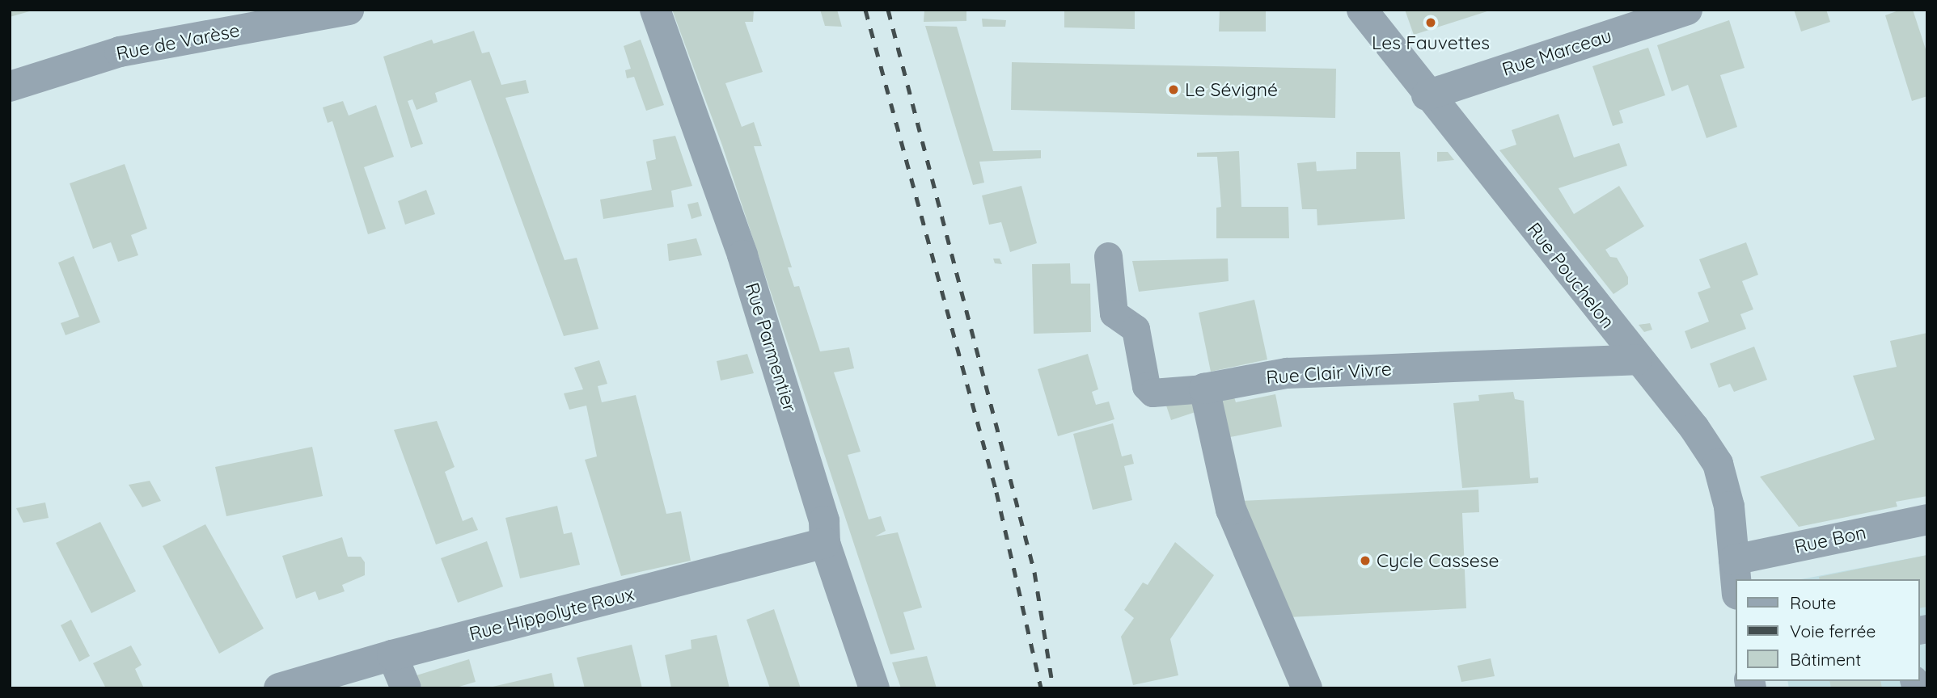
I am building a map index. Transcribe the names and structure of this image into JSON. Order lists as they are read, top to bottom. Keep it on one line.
{"streets":{"street":["Rue de Varèse","Rue Marceau","Rue Pouchelon","Rue Parmentier","Rue Clair Vivre","Rue Bon","Rue Hippolyte Roux"]},"crossings":[["Rue Marceau","Rue Pouchelon"],["Rue Pouchelon","Rue Clair Vivre"],["Rue Pouchelon","Rue Bon"],["Rue Parmentier","Rue Hippolyte Roux"]],"places":["Les Fauvettes","Le Sévigné","Cycle Cassese"],"legend":["Route","Voie ferrée","Bâtiment"]}
